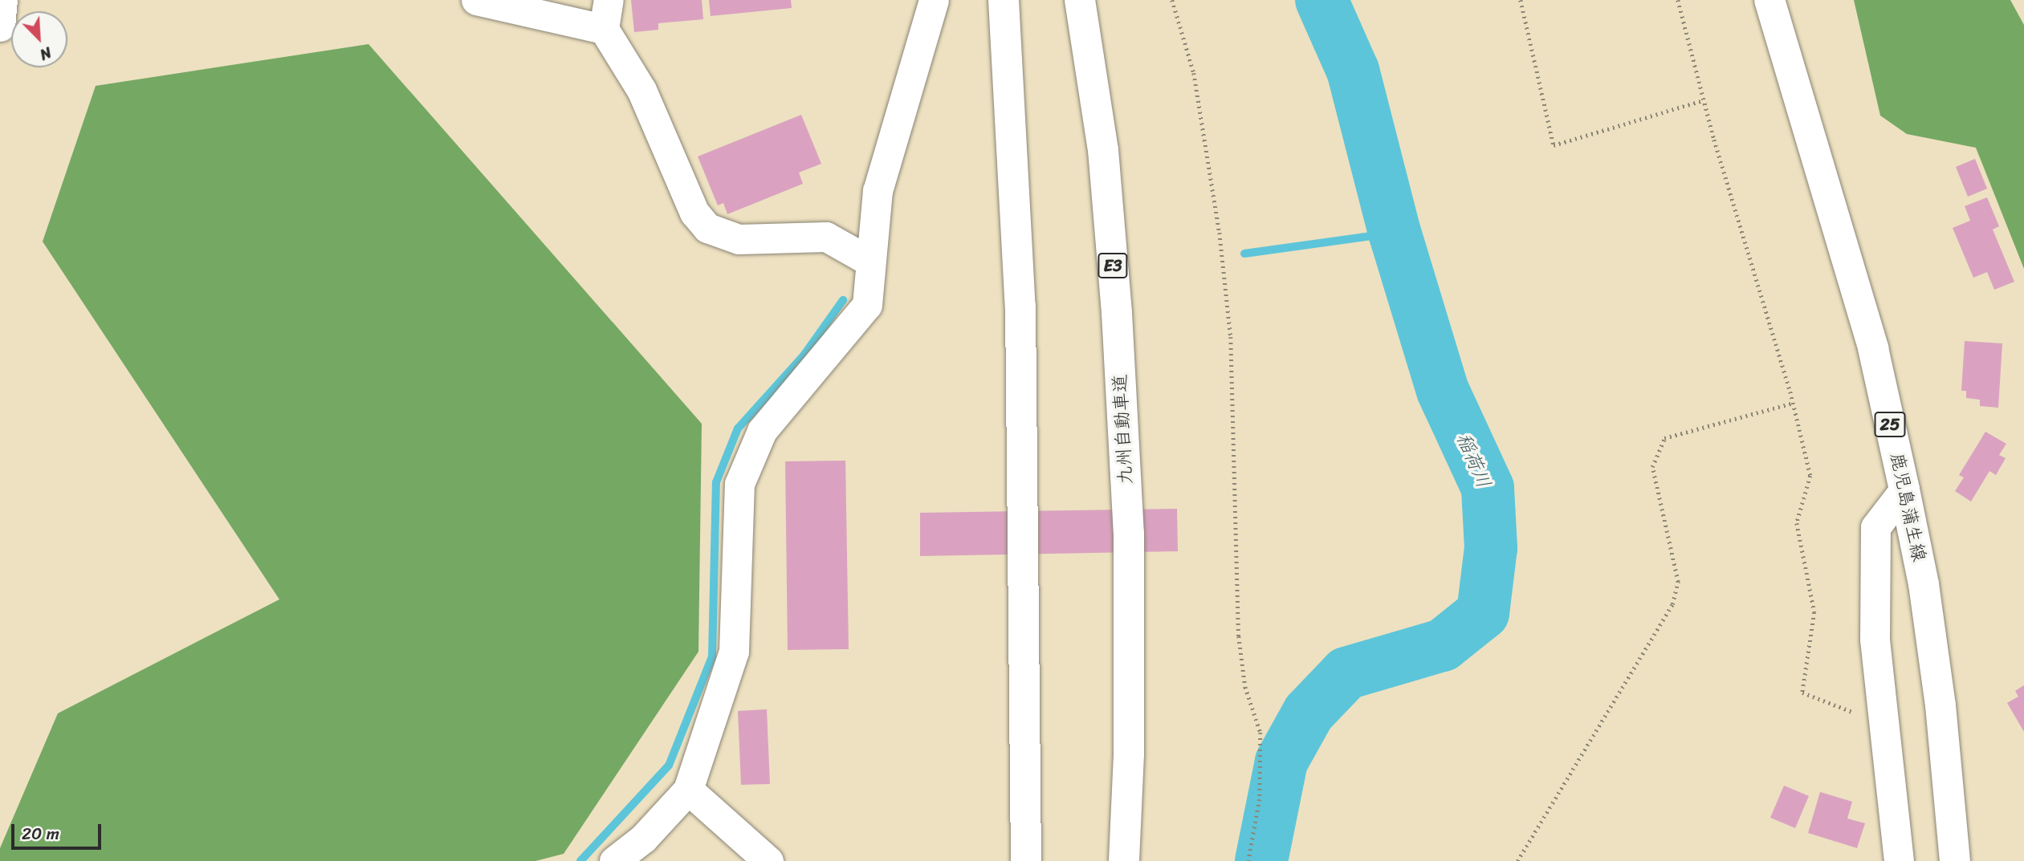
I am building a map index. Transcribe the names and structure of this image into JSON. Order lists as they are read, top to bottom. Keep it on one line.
{"streets":{"main road":["E3","25","九州自動車道","鹿児島蒲生線"]},"water":["稲荷川"],"scale_bar":"20 m","north":"bottom right"}
